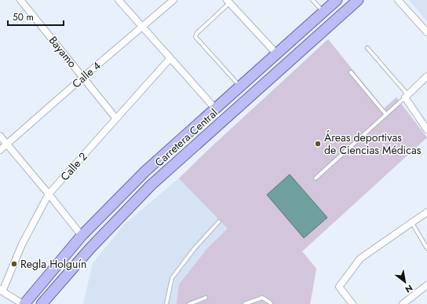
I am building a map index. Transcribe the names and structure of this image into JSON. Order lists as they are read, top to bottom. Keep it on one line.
{"streets":{"main road":["Carretera Central"],"street":["Bayamo","Calle 4","Calle 2"]},"crossings":[["Bayamo","Calle 4"],["Bayamo","Calle 2"]],"places":["Áreas deportivas de Ciencias Médicas","Regla Holguín"],"scale_bar":"50 m","north":"bottom right"}
